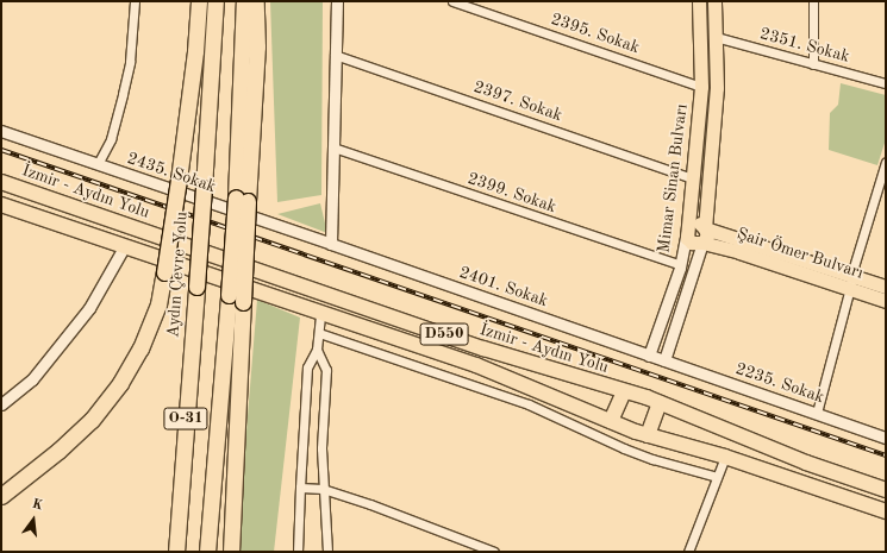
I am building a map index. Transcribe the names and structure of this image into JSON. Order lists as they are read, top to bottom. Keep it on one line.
{"streets":{"highway":["İzmir - Aydın Yolu","Aydın Çevre Yolu","D550","O-31"],"main road":["Mimar Sinan Bulvarı","Şair Ömer Bulvarı"],"street":["2395. Sokak","2351. Sokak","2397. Sokak","2435. Sokak","2399. Sokak","2401. Sokak","2235. Sokak"]},"crossings":[["2395. Sokak","Mimar Sinan Bulvarı"],["2351. Sokak","Mimar Sinan Bulvarı"],["2397. Sokak","Mimar Sinan Bulvarı"],["2435. Sokak","2401. Sokak"],["Mimar Sinan Bulvarı","2399. Sokak"],["Mimar Sinan Bulvarı","Şair Ömer Bulvarı"],["Mimar Sinan Bulvarı","2401. Sokak"],["2401. Sokak","2235. Sokak"]],"north":"top"}
